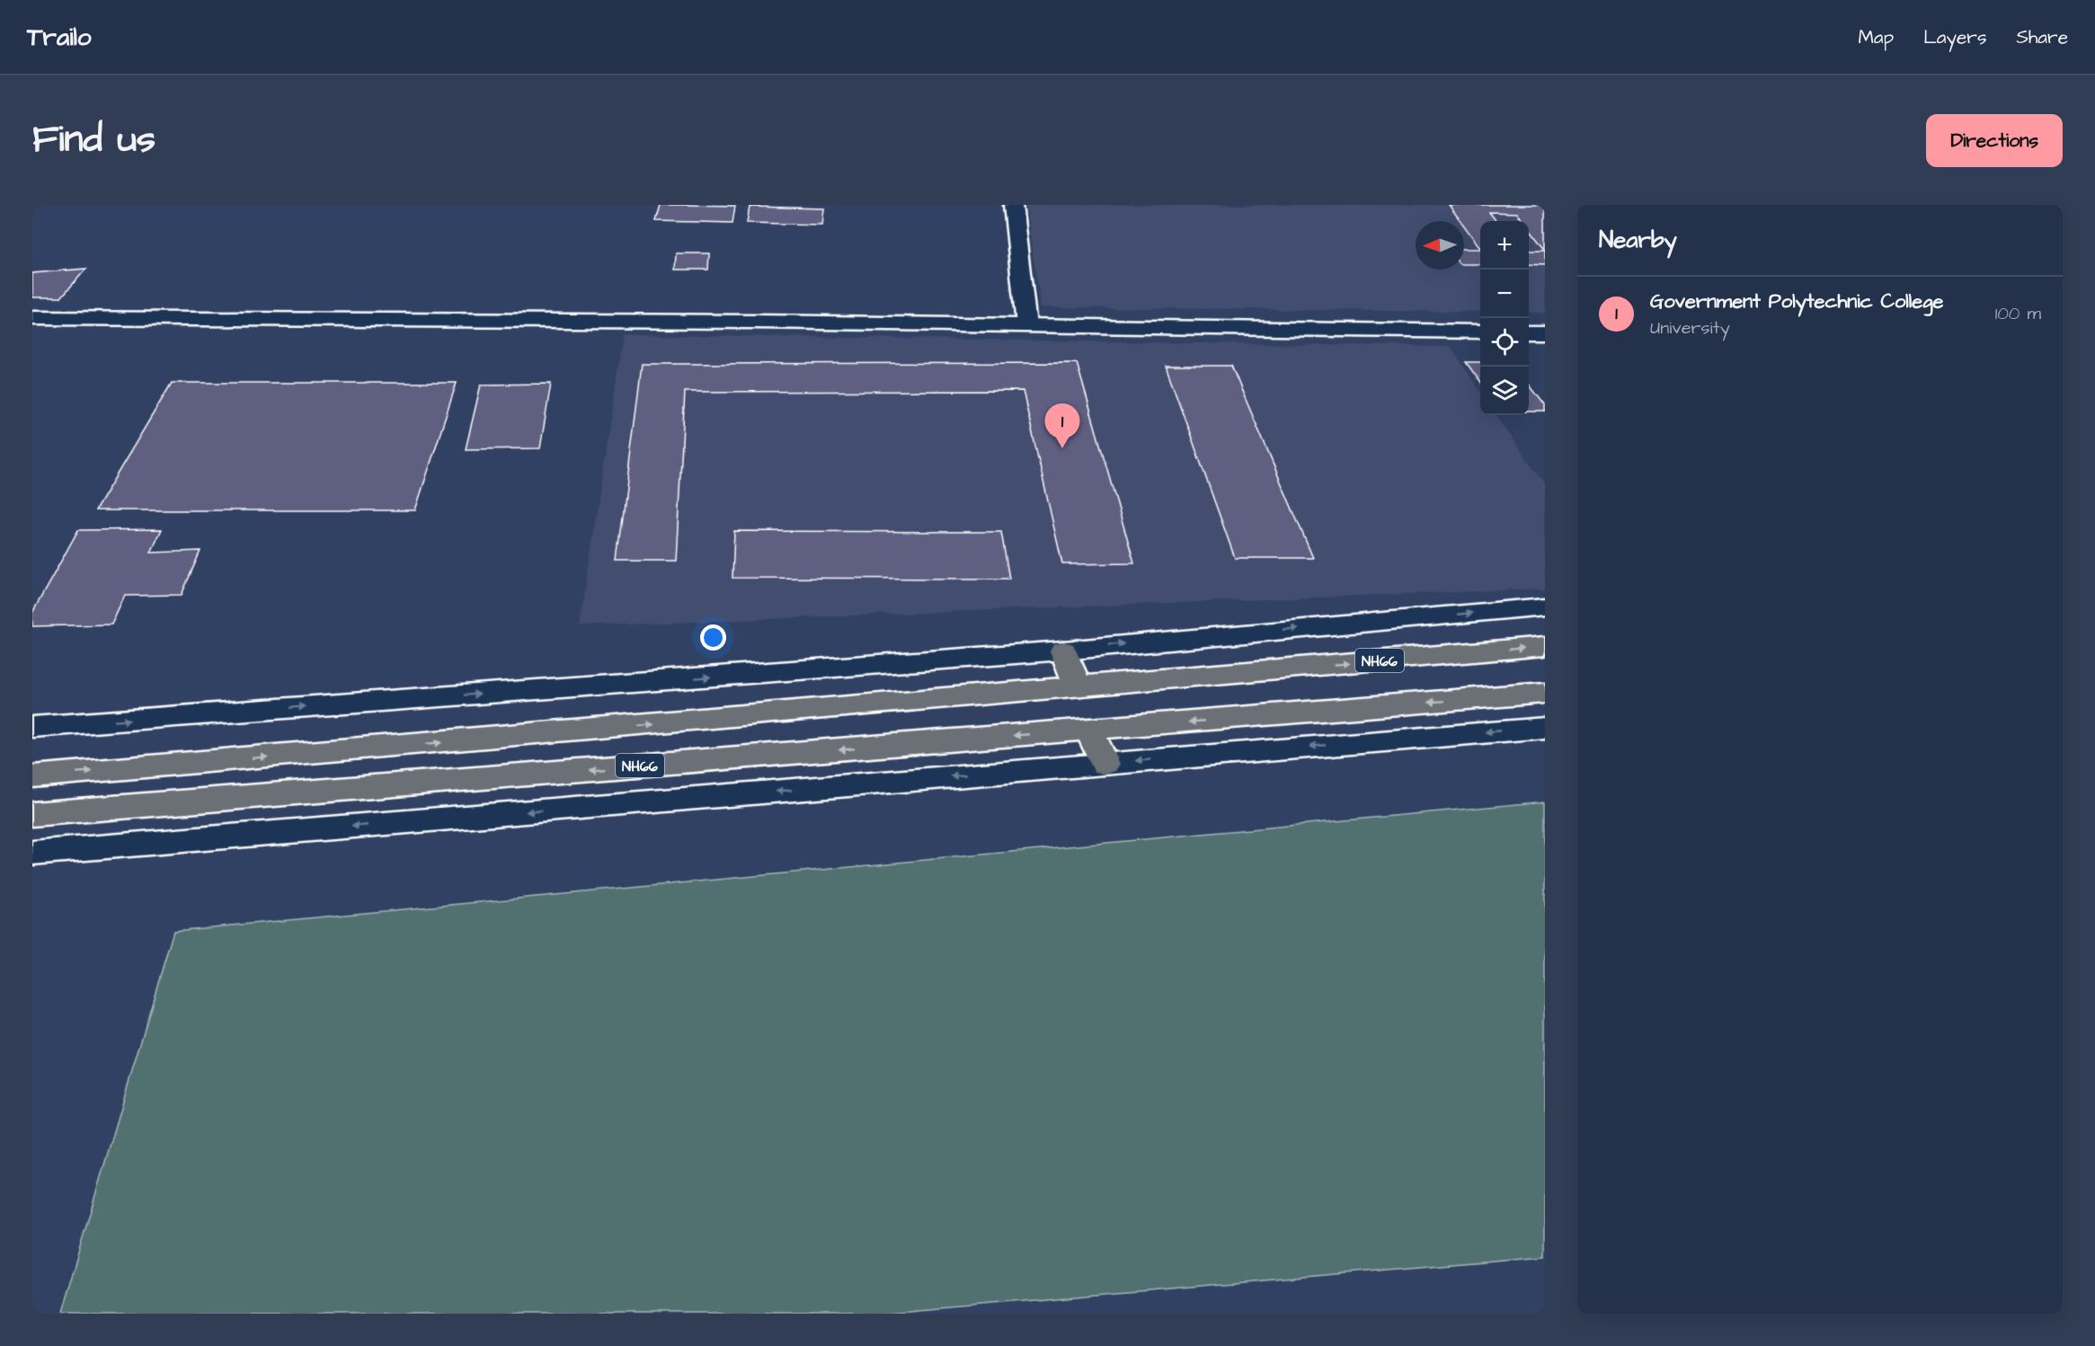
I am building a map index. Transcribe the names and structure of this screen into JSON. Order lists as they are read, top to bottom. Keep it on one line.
{"streets":{"highway":["NH66"]},"north":"left","page":{"header":"Trailo","nav":["Map","Layers","Share"],"title":"Find us","buttons":"Directions","heading":"Nearby","map_buttons":["+","−"],"list":[{"mark":"1","name":"Government Polytechnic College","note":"University","value":"100 m"}],"pins":"1"}}
